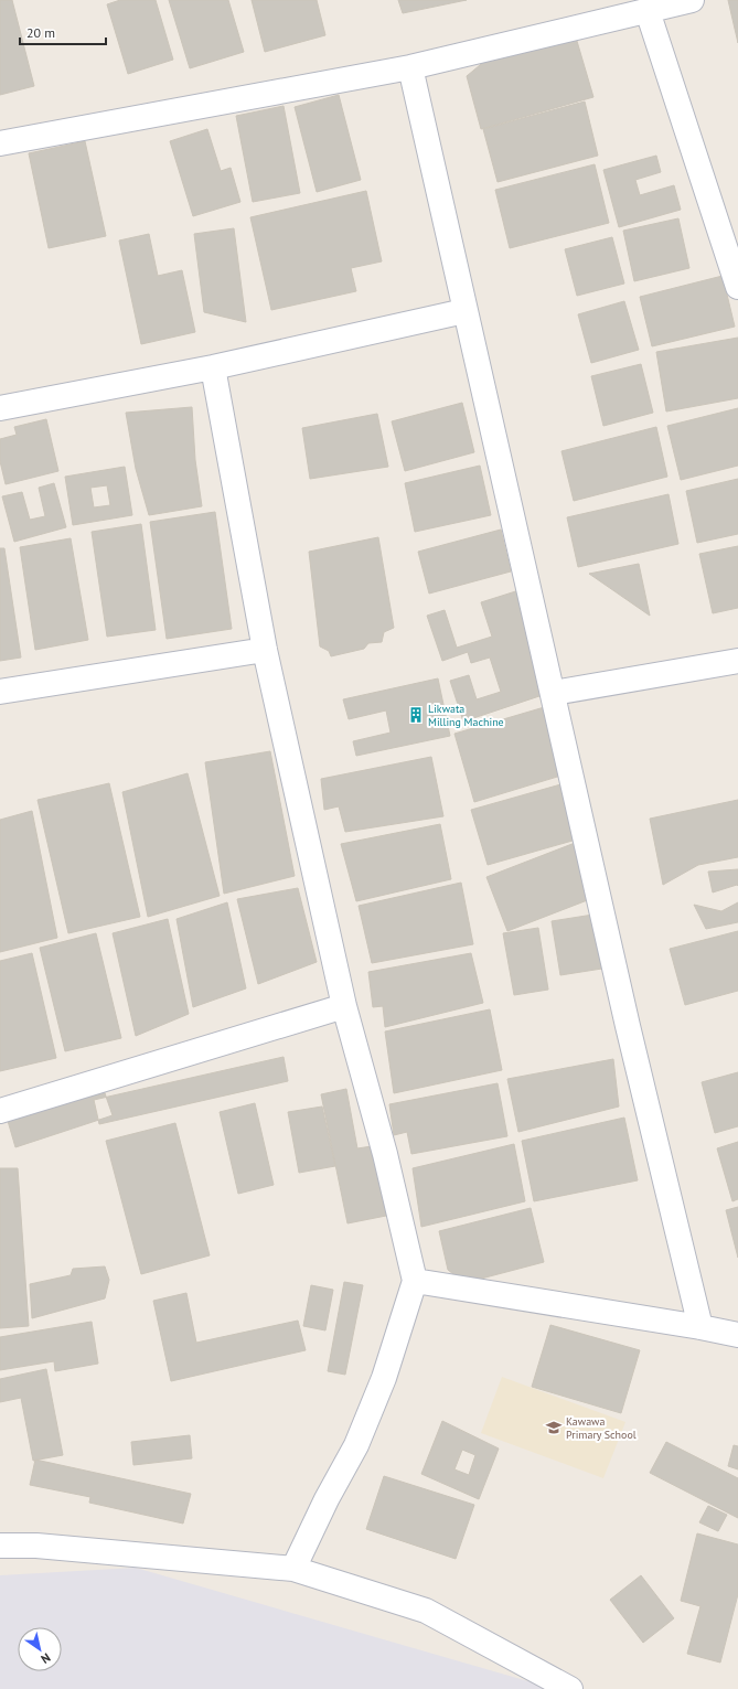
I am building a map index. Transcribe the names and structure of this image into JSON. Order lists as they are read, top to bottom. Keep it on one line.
{"places":{"building":["Likwata Milling Machine"],"school or university":["Kawawa Primary School"]},"scale_bar":"20 m","north":"bottom right"}
